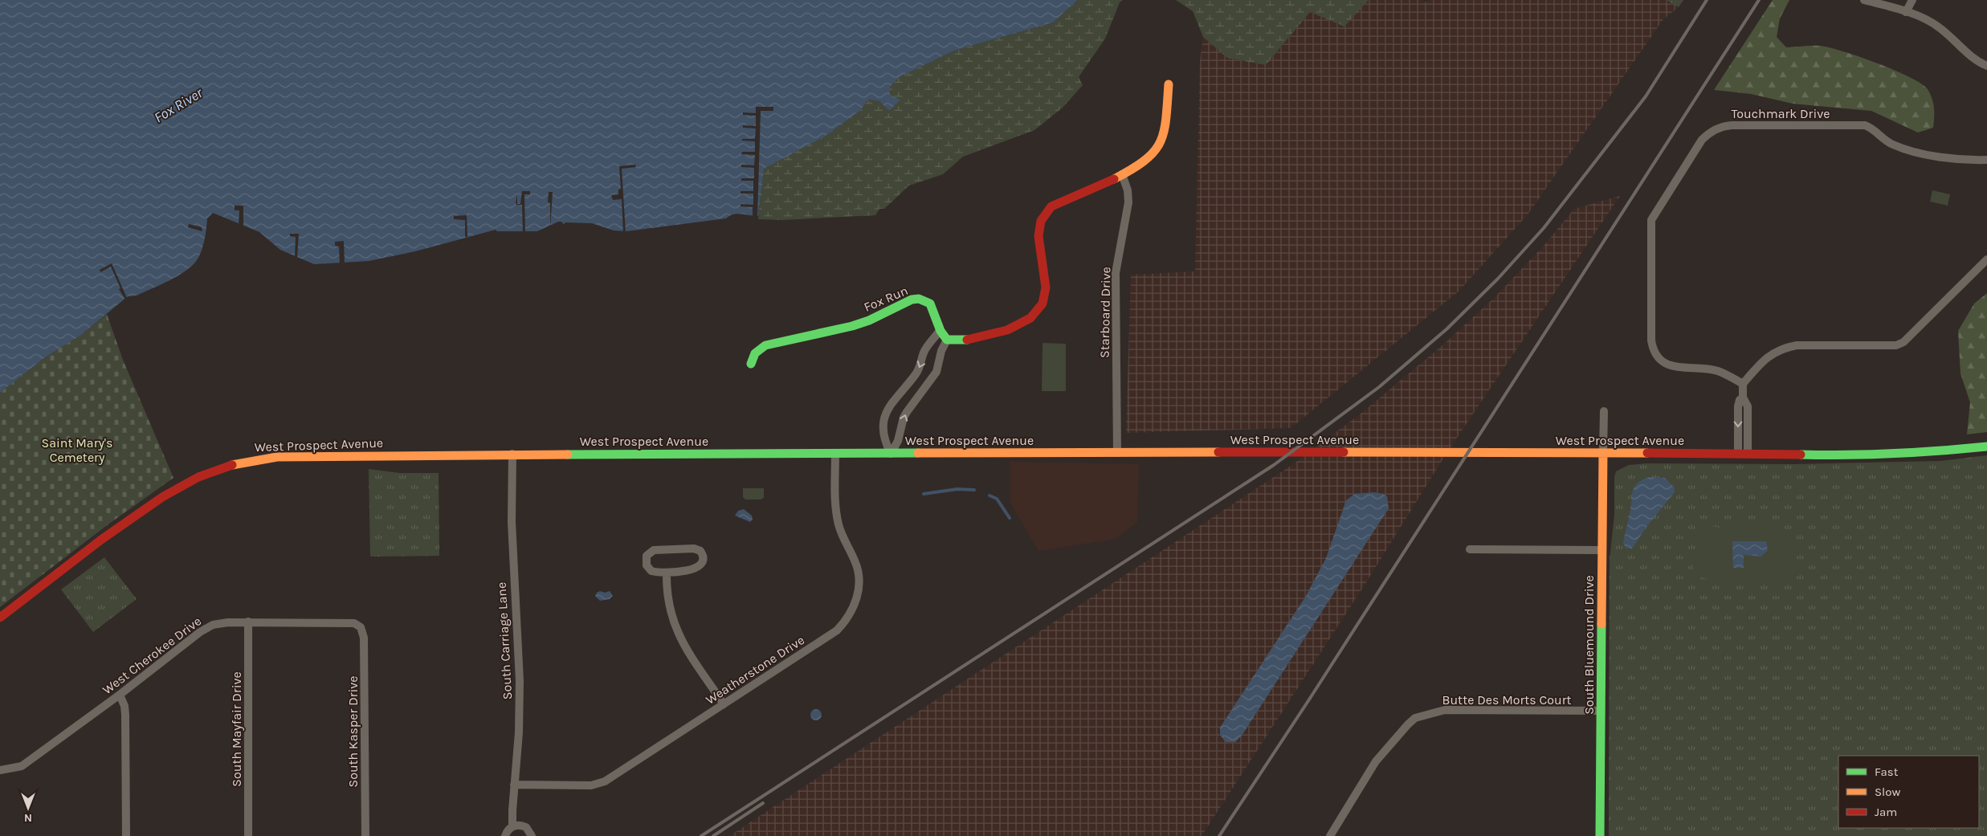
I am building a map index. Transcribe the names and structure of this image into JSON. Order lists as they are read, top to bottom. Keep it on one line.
{"streets":{"main road":["Fox Run","West Prospect Avenue","South Bluemound Drive"],"street":["Touchmark Drive","Starboard Drive","South Carriage Lane","West Cherokee Drive","Weatherstone Drive","Butte Des Morts Court","South Mayfair Drive","South Kasper Drive"]},"crossings":[["Starboard Drive","West Prospect Avenue"],["West Prospect Avenue","South Carriage Lane"],["West Prospect Avenue","South Bluemound Drive"],["West Prospect Avenue","Weatherstone Drive"],["South Carriage Lane","Weatherstone Drive"],["South Bluemound Drive","Butte Des Morts Court"],["West Cherokee Drive","South Mayfair Drive"],["West Cherokee Drive","South Kasper Drive"]],"water":["Fox River"],"parks":["Saint Mary's Cemetery"],"legend":["Fast","Slow","Jam"],"north":"bottom"}
